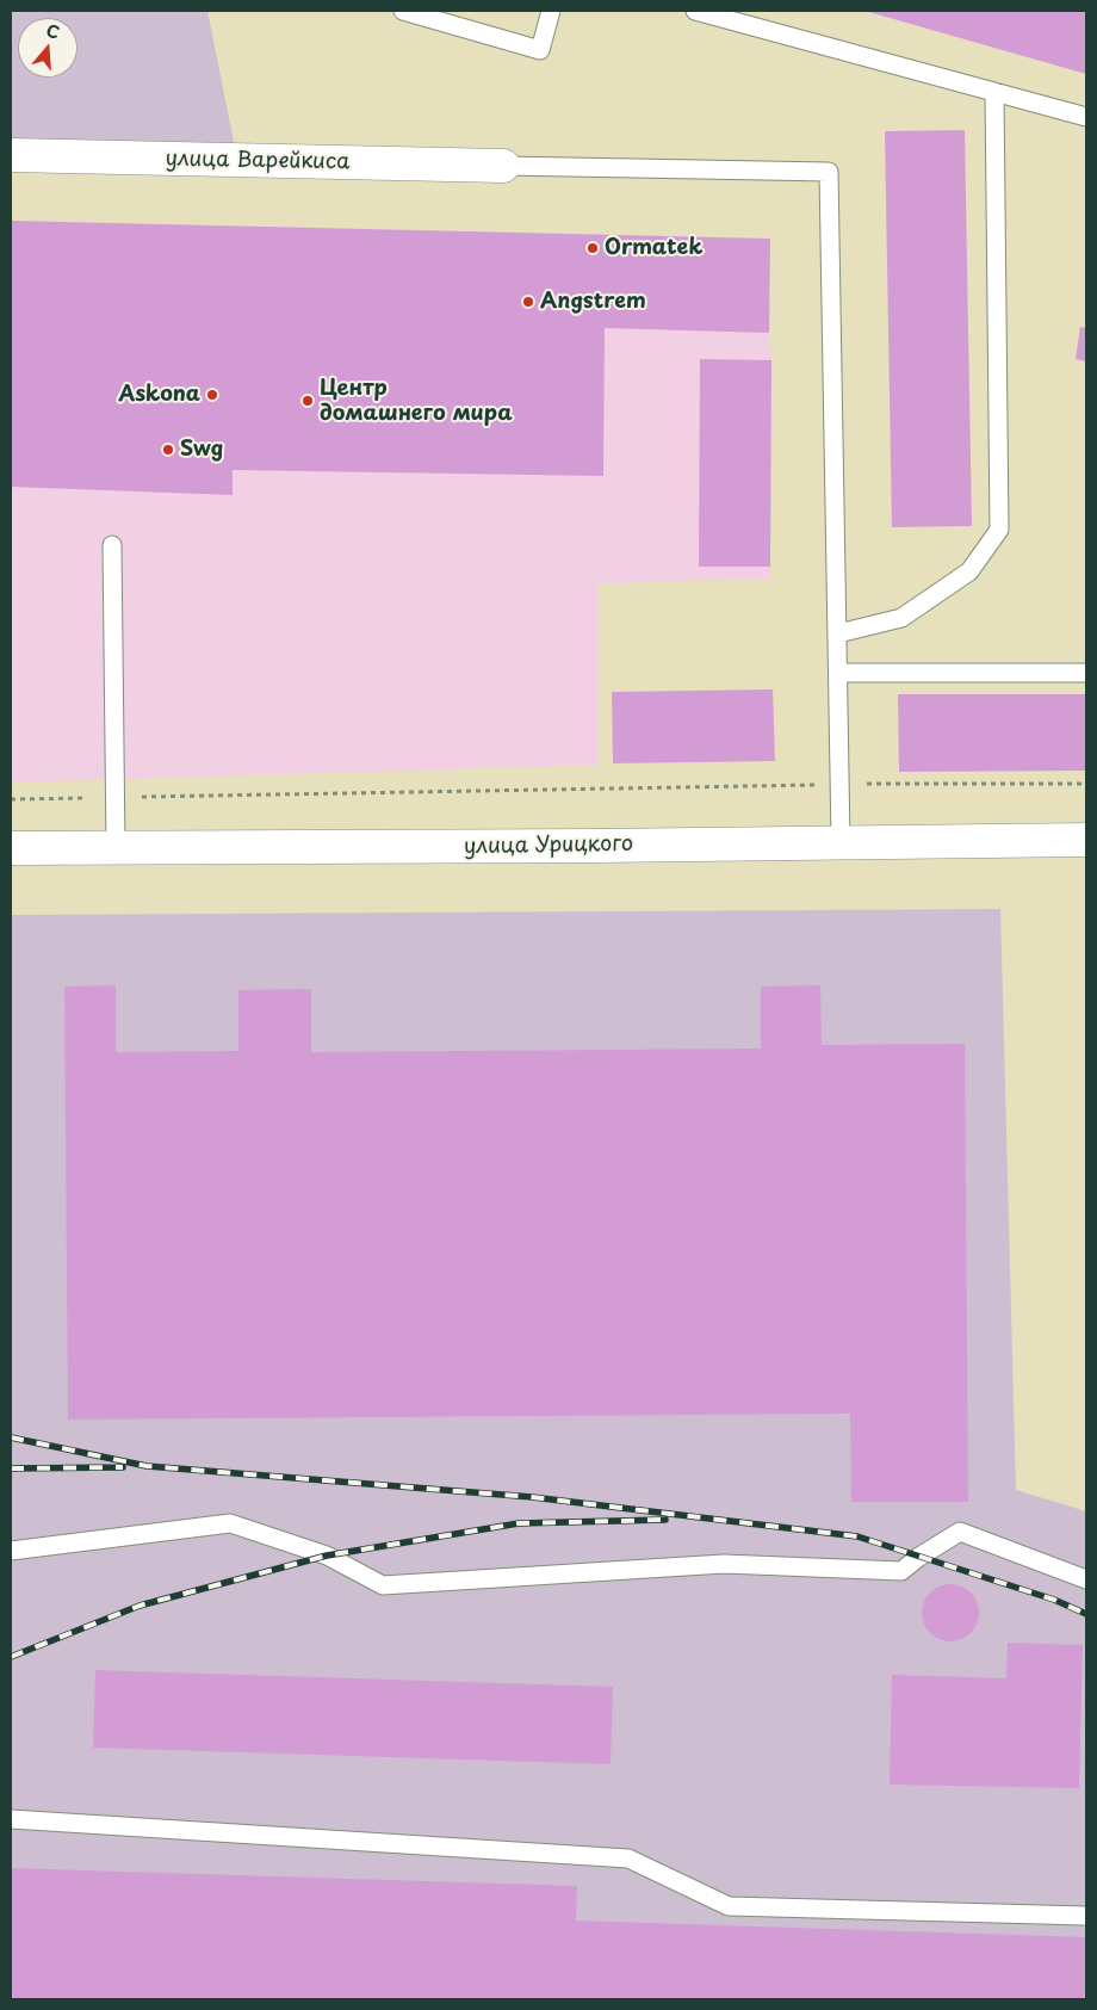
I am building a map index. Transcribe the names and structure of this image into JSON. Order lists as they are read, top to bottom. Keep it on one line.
{"streets":{"street":["улица Варейкиса","улица Урицкого"]},"places":["Ormatek","Angstrem","Askona","Центр домашнего мира","Swg"],"north":"top"}
